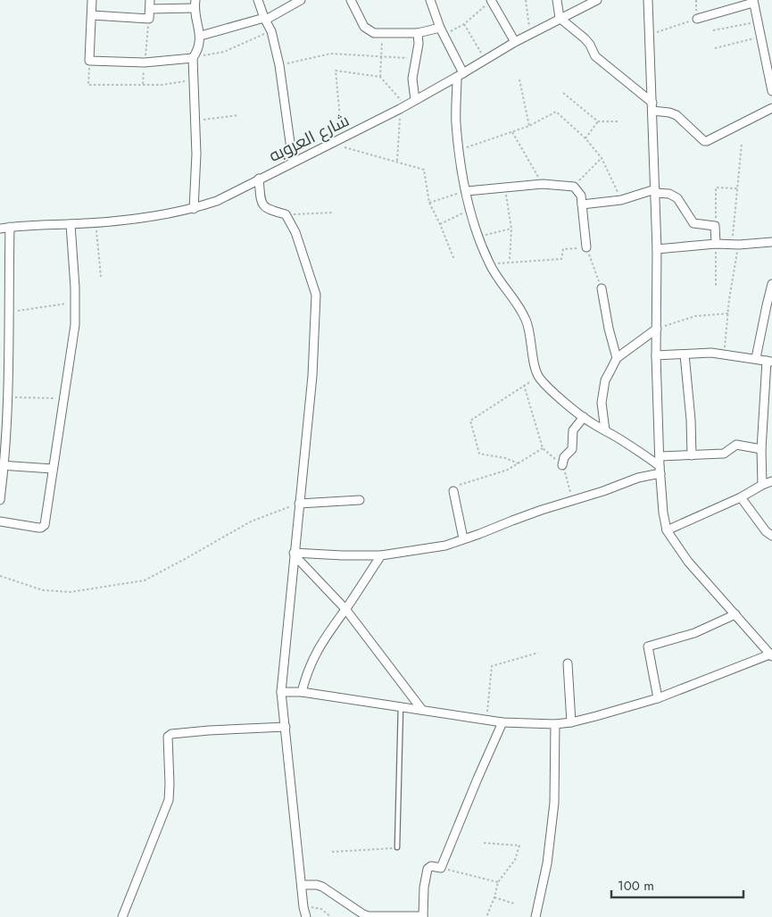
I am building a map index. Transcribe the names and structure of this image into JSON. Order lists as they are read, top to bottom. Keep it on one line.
{"streets":{"street":["شارع العروبه"]},"scale_bar":"100 m"}
